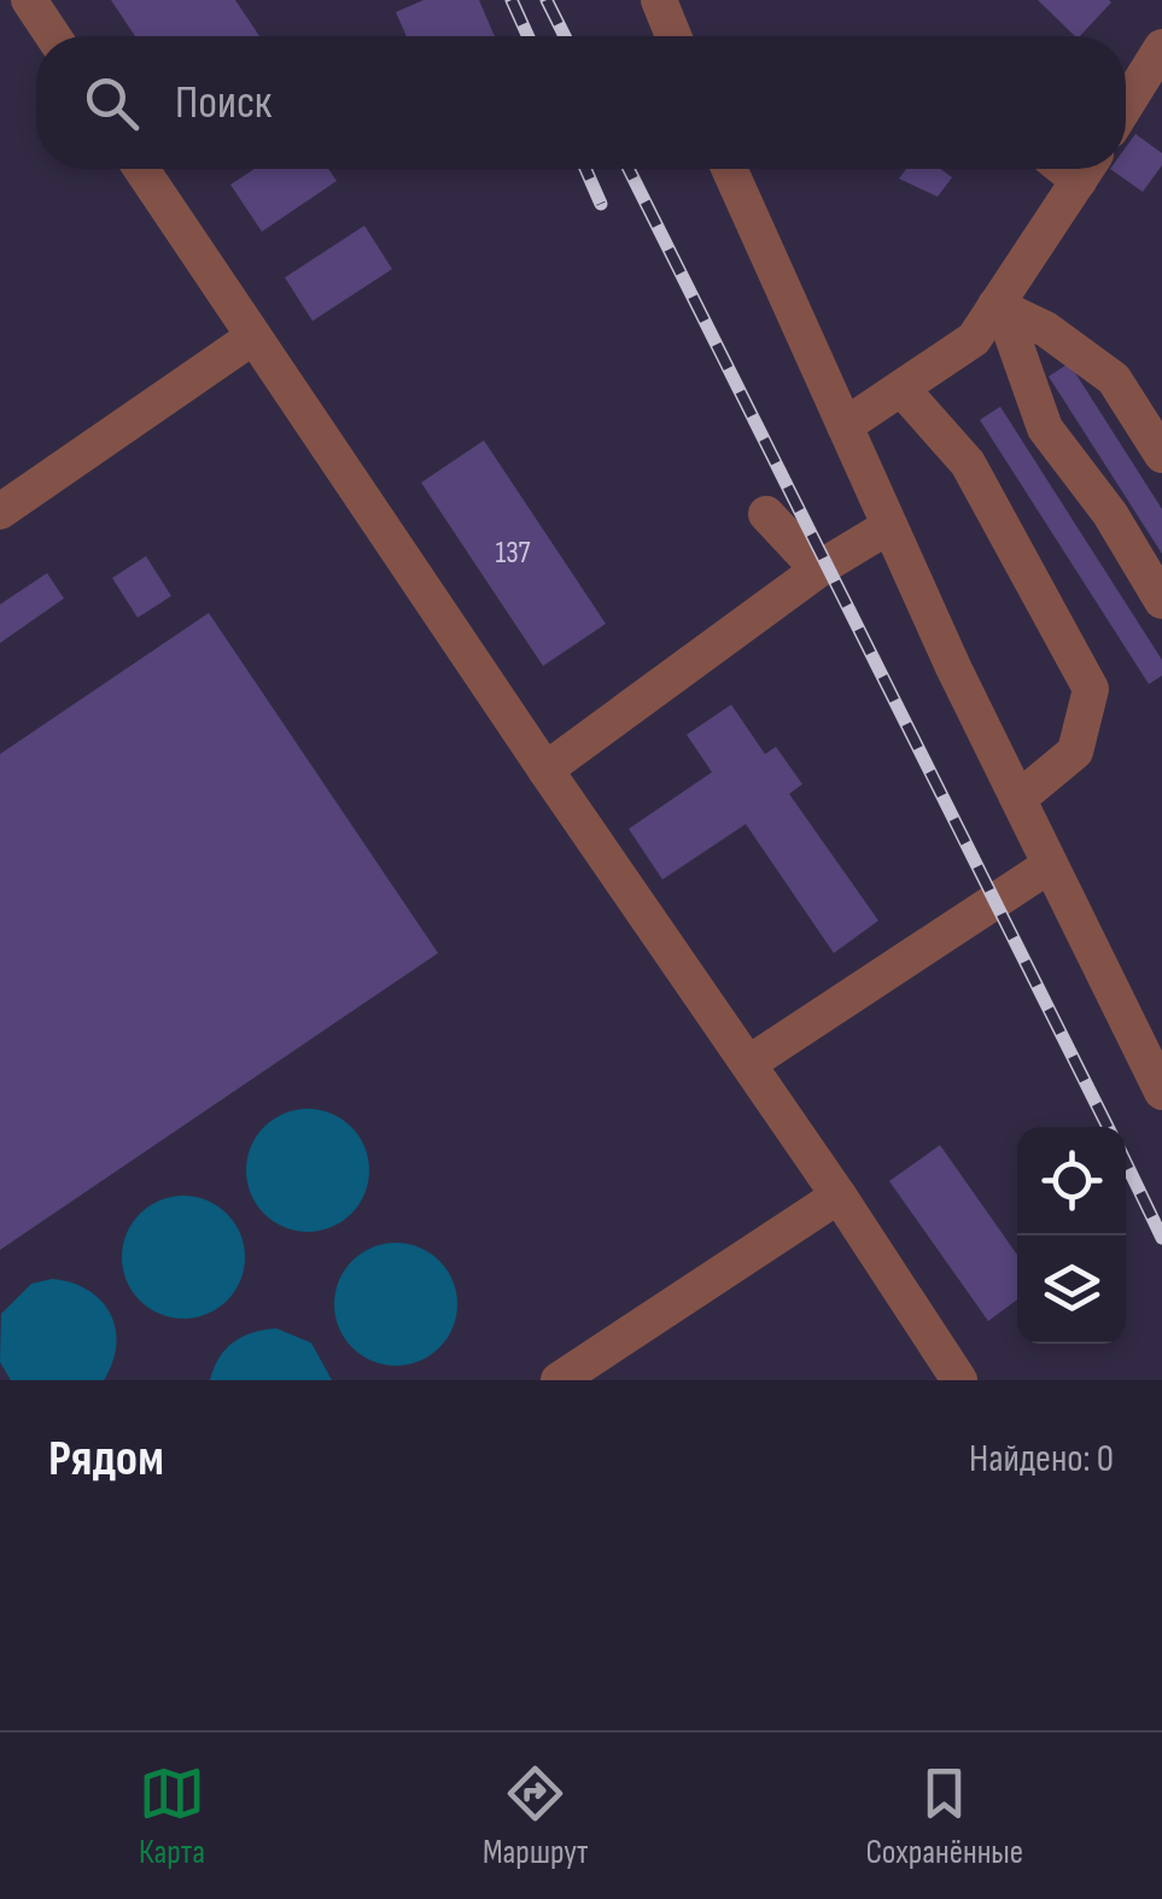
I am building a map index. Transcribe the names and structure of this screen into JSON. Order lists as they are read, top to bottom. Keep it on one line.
{"house_numbers":["137"],"page":{"search":"Поиск","heading":["Рядом","Найдено: 0"],"nav":["Карта","Маршрут","Сохранённые"]}}
